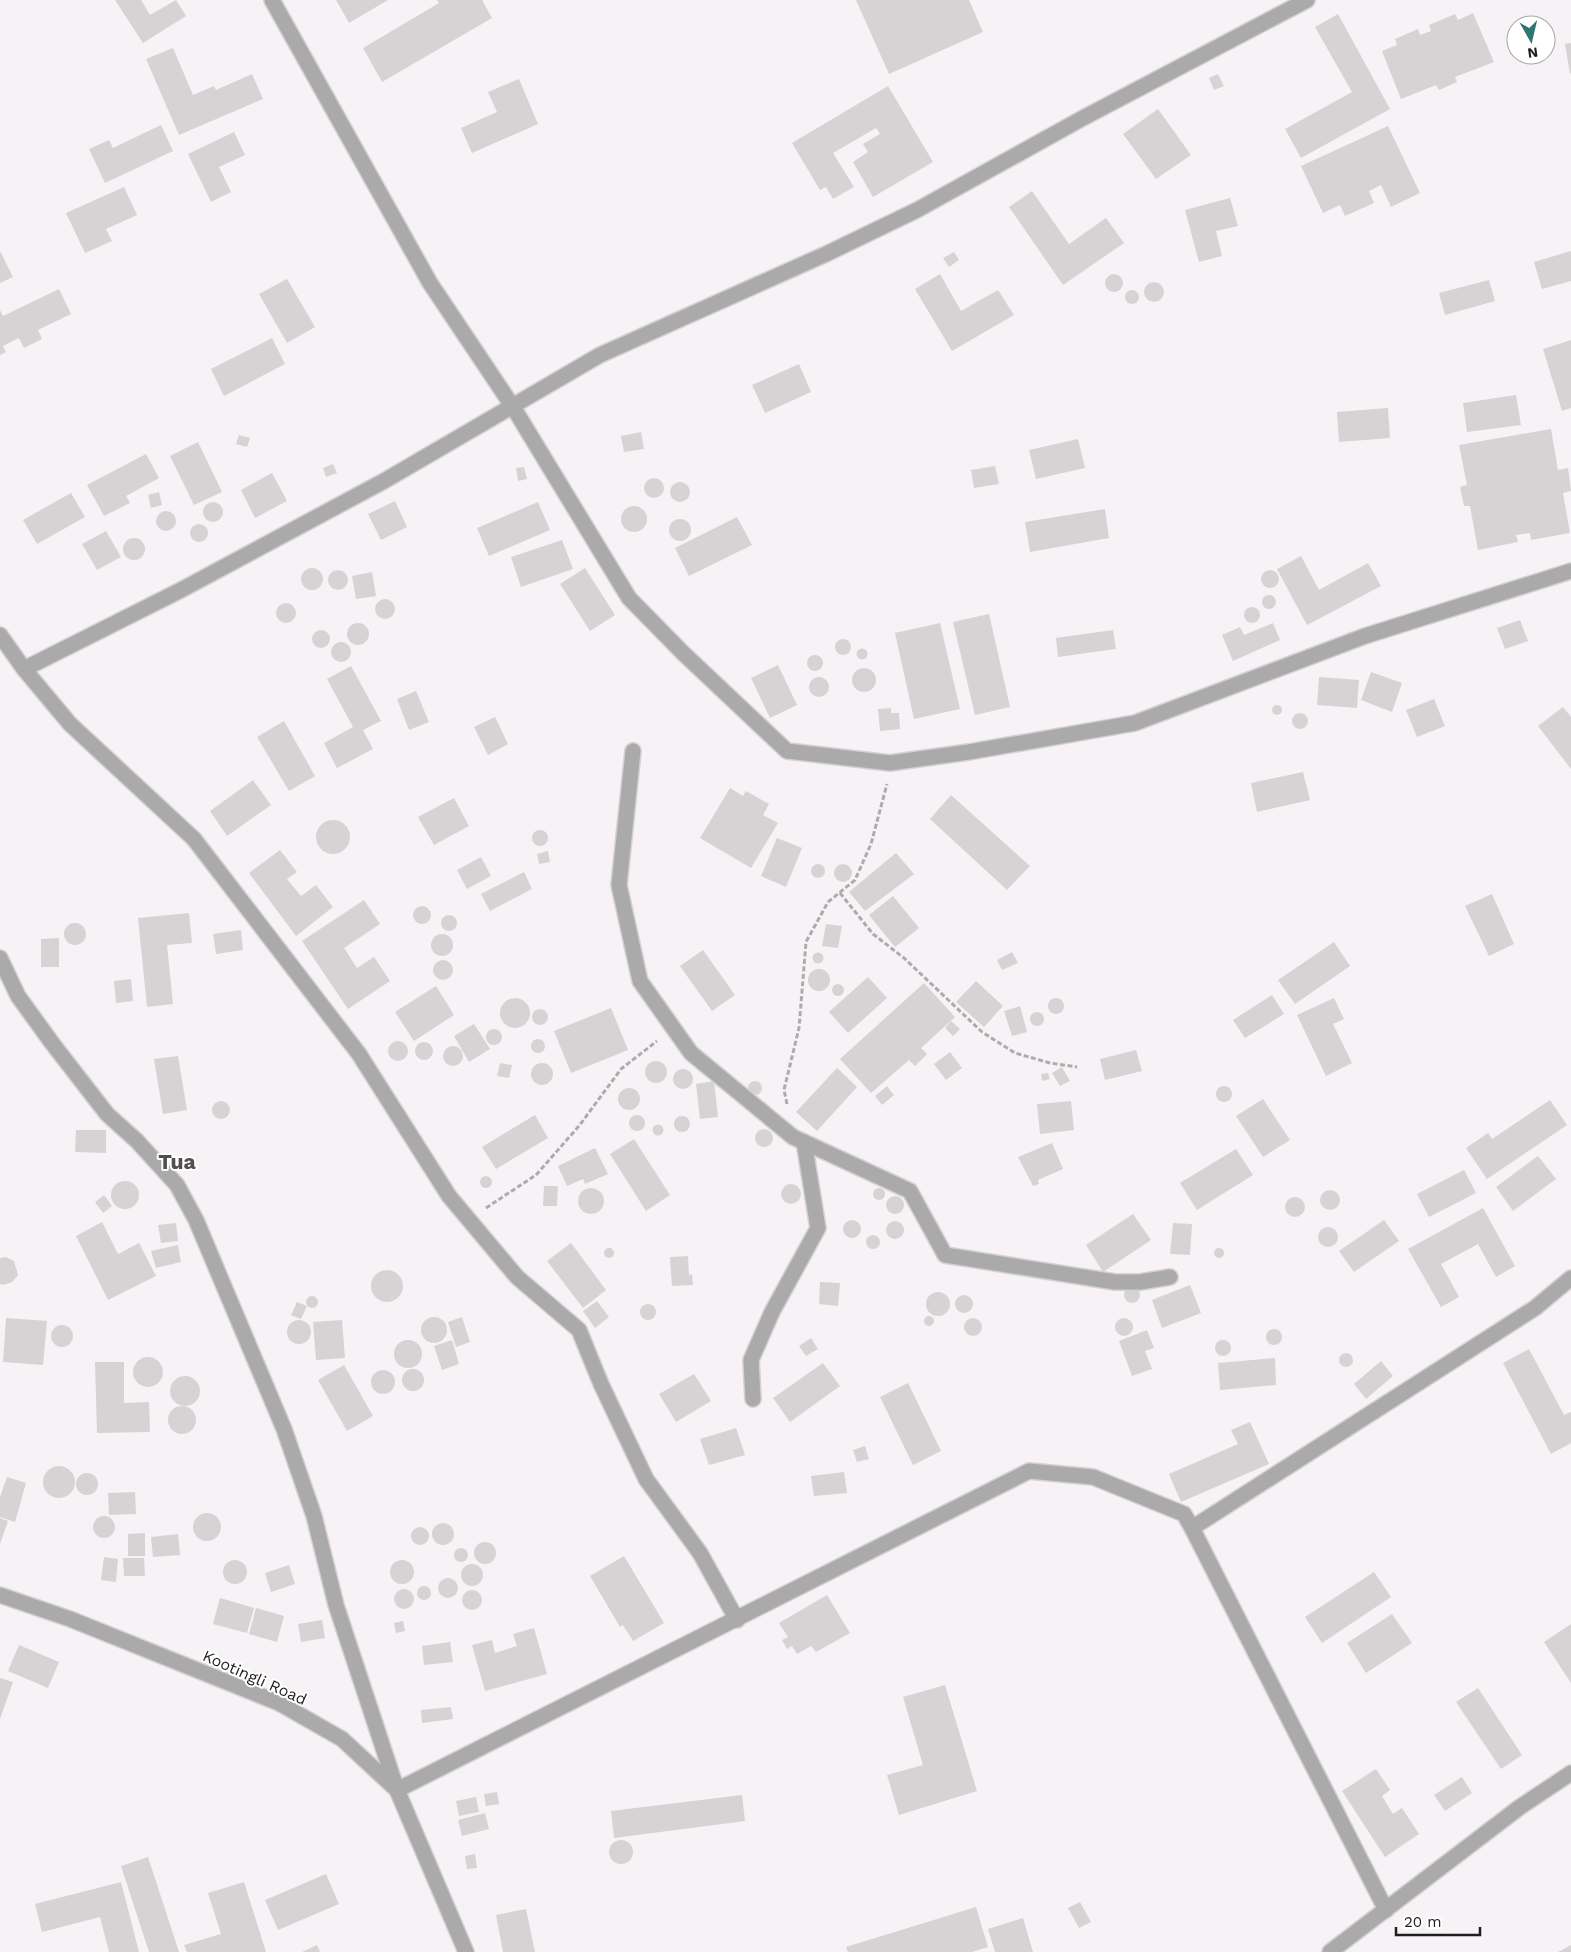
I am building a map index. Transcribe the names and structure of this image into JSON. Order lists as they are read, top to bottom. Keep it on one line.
{"streets":{"street":["Kootingli Road"]},"districts":["Tua"],"scale_bar":"20 m","north":"bottom"}
